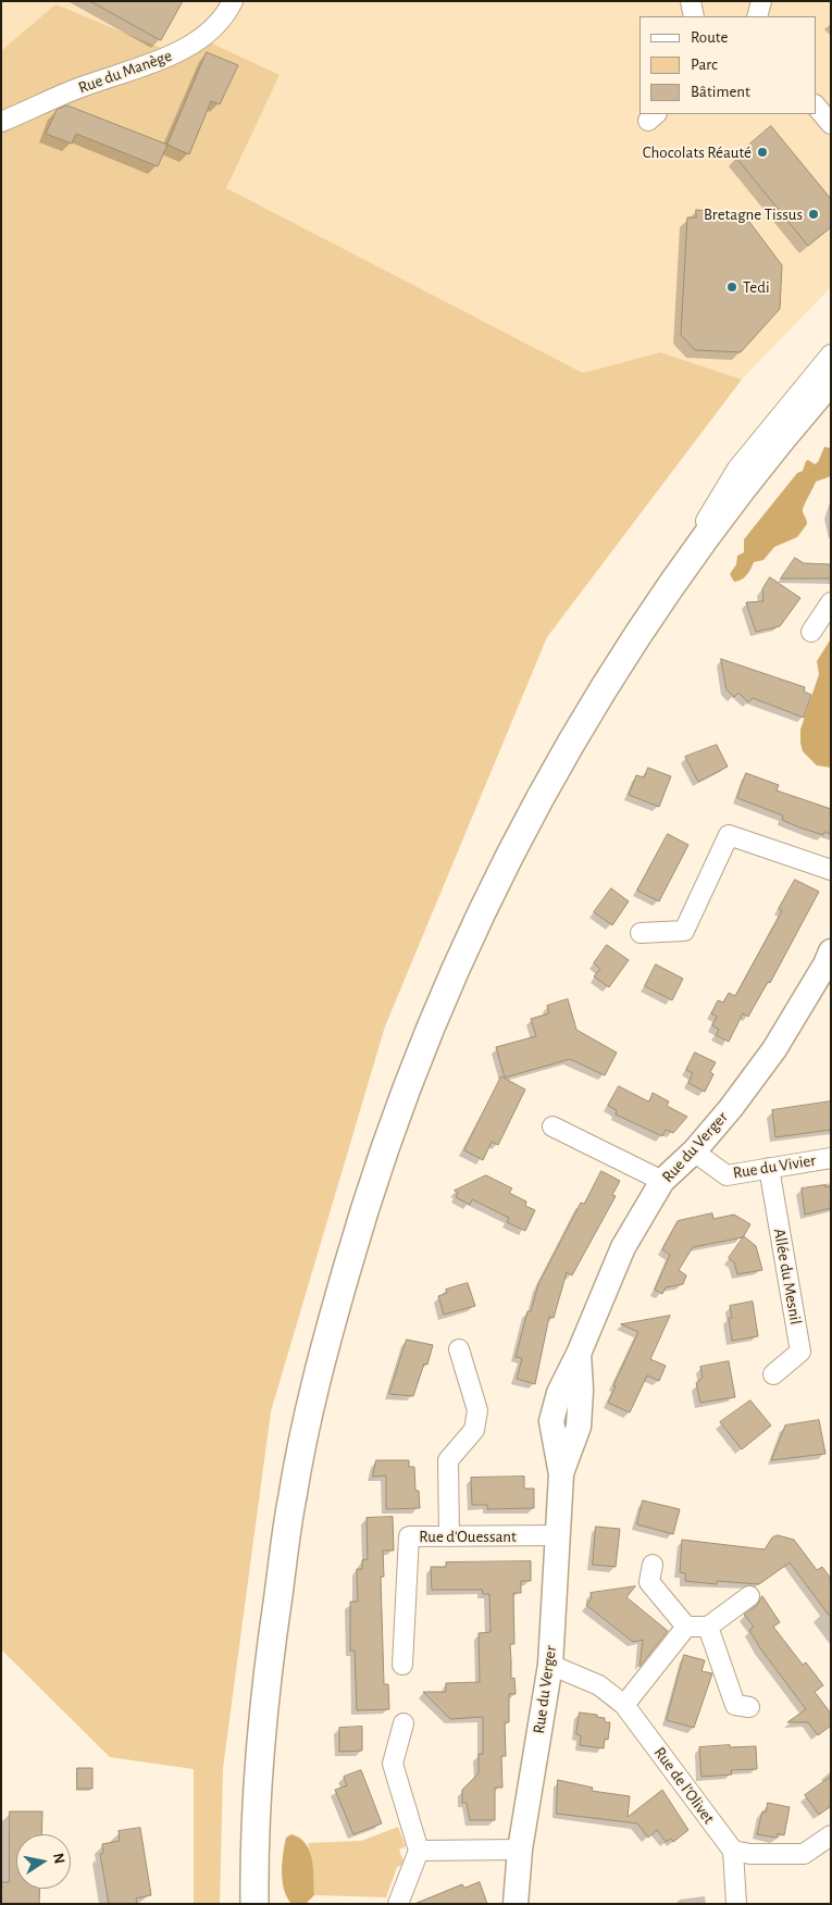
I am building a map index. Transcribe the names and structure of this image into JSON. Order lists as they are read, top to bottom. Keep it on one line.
{"streets":{"street":["Rue du Manège","Rue du Verger","Rue du Vivier","Allée du Mesnil","Rue d'Ouessant","Rue de l'Olivet"]},"crossings":[["Rue du Verger","Rue du Vivier"],["Rue du Verger","Rue d'Ouessant"],["Rue du Verger","Rue de l'Olivet"],["Rue du Vivier","Allée du Mesnil"]],"places":["Chocolats Réauté","Bretagne Tissus","Tedi"],"legend":["Route","Parc","Bâtiment"],"north":"right"}
